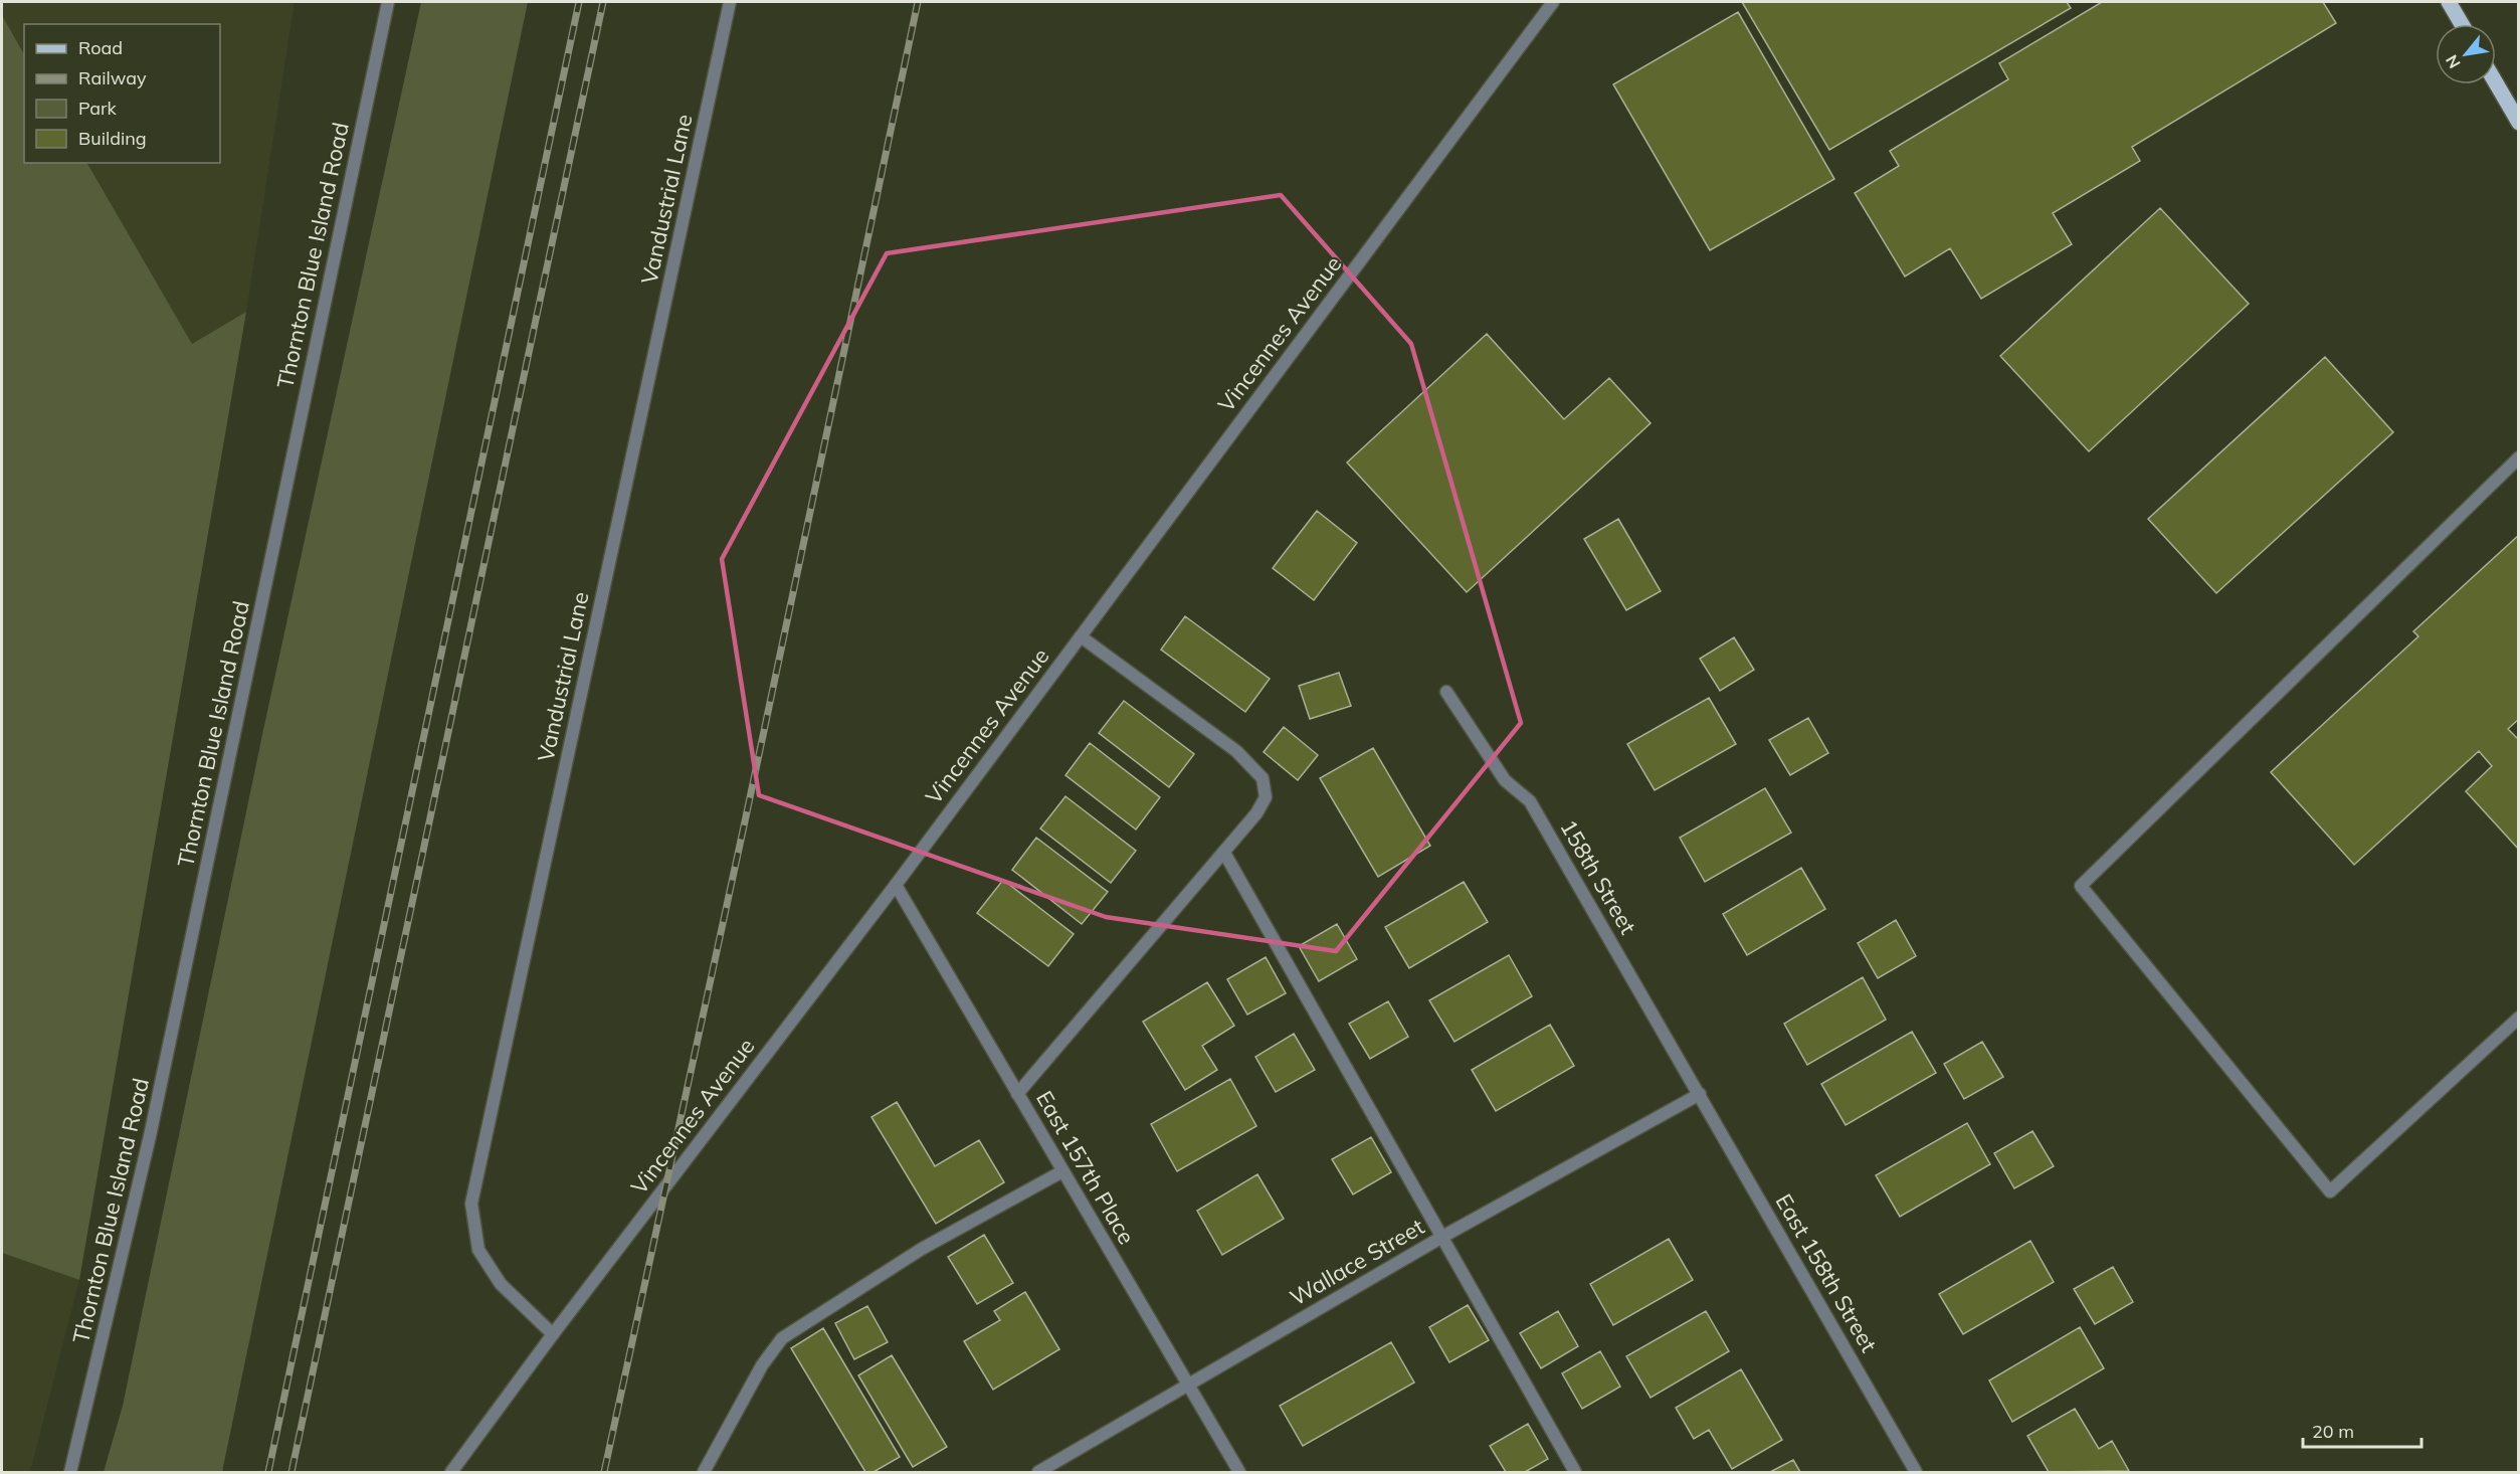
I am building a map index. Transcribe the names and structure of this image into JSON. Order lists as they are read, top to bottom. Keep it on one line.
{"streets":{"street":["Vandustrial Lane","Thornton Blue Island Road","Vincennes Avenue","158th Street","East 157th Place","Wallace Street","East 158th Street"]},"crossings":[["Vandustrial Lane","Vincennes Avenue"],["Vincennes Avenue","East 157th Place"],["158th Street","Wallace Street"],["158th Street","East 158th Street"],["East 157th Place","Wallace Street"],["Wallace Street","East 158th Street"]],"legend":["Road","Railway","Park","Building"],"scale_bar":"20 m","north":"bottom left"}
